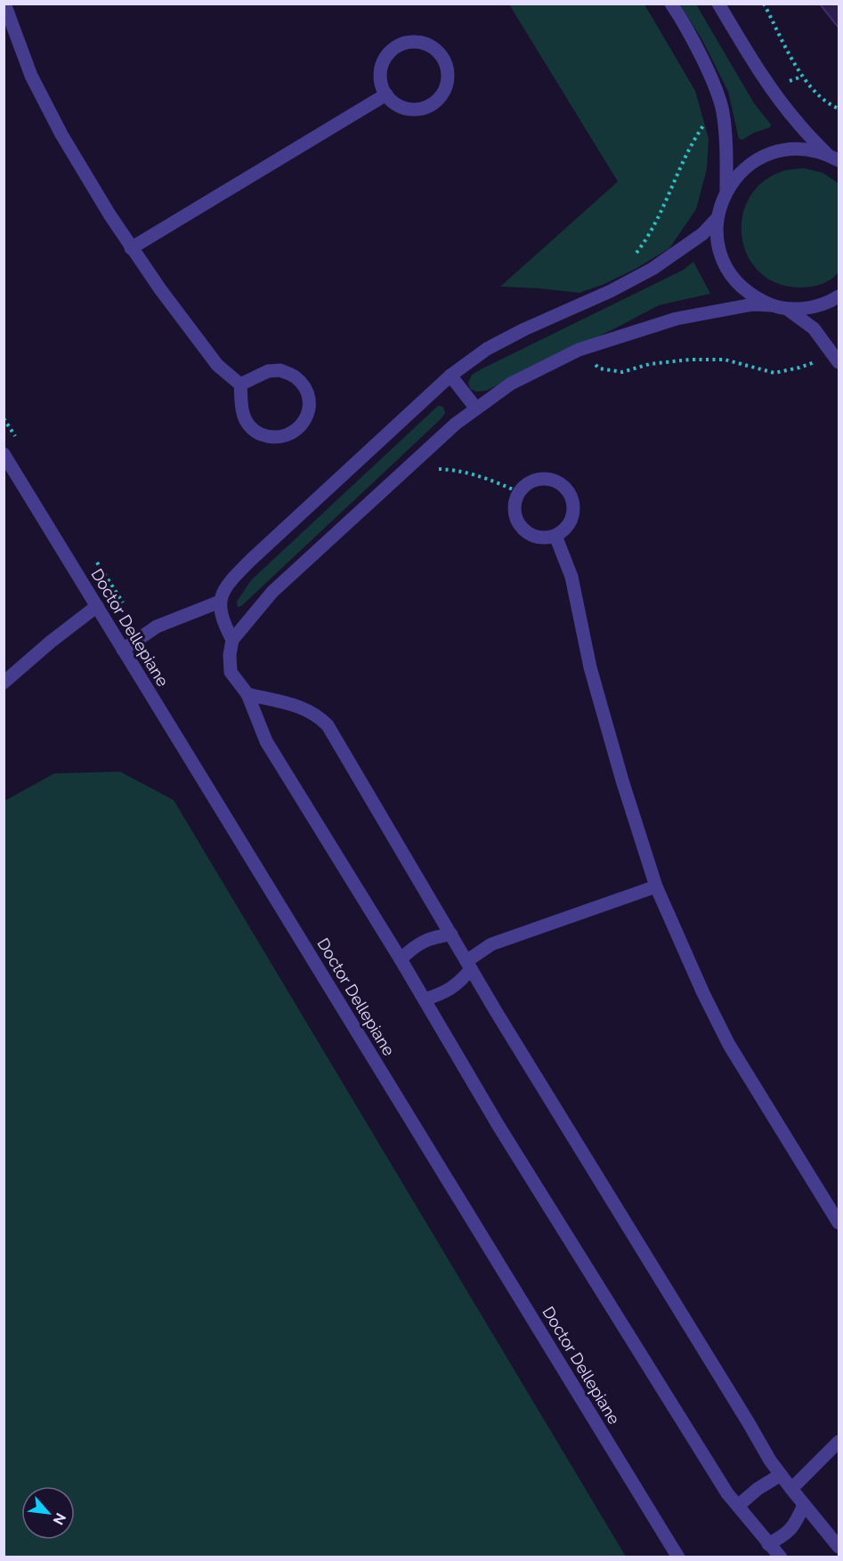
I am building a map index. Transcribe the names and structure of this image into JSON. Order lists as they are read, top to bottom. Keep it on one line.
{"streets":{"street":["Doctor Dellepiane"]},"north":"bottom right"}
